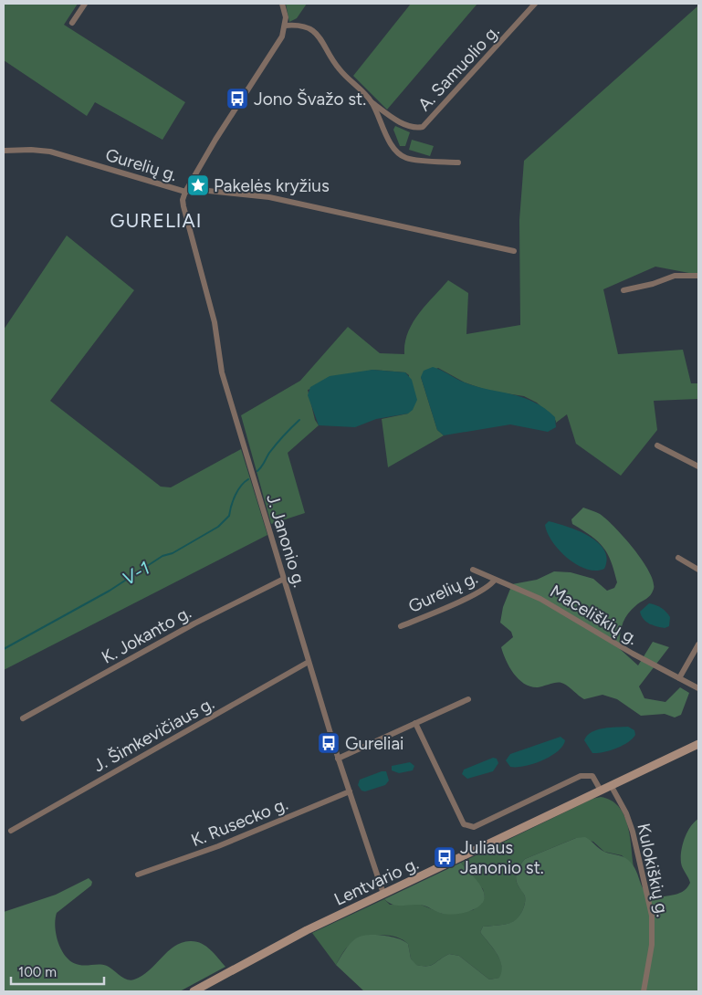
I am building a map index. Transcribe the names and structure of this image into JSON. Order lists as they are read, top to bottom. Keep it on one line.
{"streets":{"main road":["Lentvario g."],"street":["A. Samuolio g.","Gurelių g.","J. Janonio g.","Maceliškių g.","K. Jokanto g.","J. Šimkevičiaus g.","K. Rusecko g.","Kulokiškių g."]},"crossings":[["Gurelių g.","J. Janonio g."],["Gurelių g.","Maceliškių g."],["J. Janonio g.","K. Jokanto g."],["J. Janonio g.","J. Šimkevičiaus g."],["J. Janonio g.","K. Rusecko g."],["J. Janonio g.","Lentvario g."],["Kulokiškių g.","Lentvario g."]],"districts":["GURELIAI"],"water":["V-1"],"places":{"bus stop":["Jono Švažo st.","Gureliai","Juliaus Janonio st."],"place":["Pakelės kryžius"]},"scale_bar":"100 m"}
